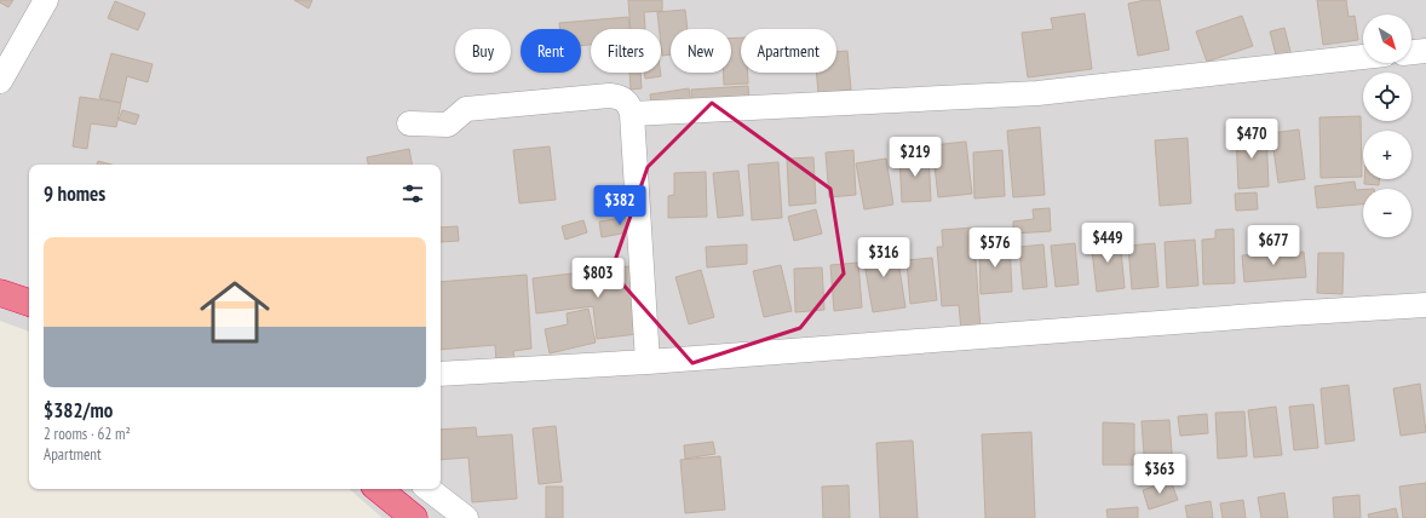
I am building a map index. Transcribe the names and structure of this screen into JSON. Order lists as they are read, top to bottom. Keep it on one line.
{"north":"bottom right","page":{"map_buttons":["+","−"],"chip":["Buy","Rent","Filters","New","Apartment"],"price":["$470","$219","$382","$449","$677","$576","$316","$803","$363"],"heading":"9 homes","list":[{"name":"$382/mo","note":"2 rooms · 62 m² · Apartment"}]}}
